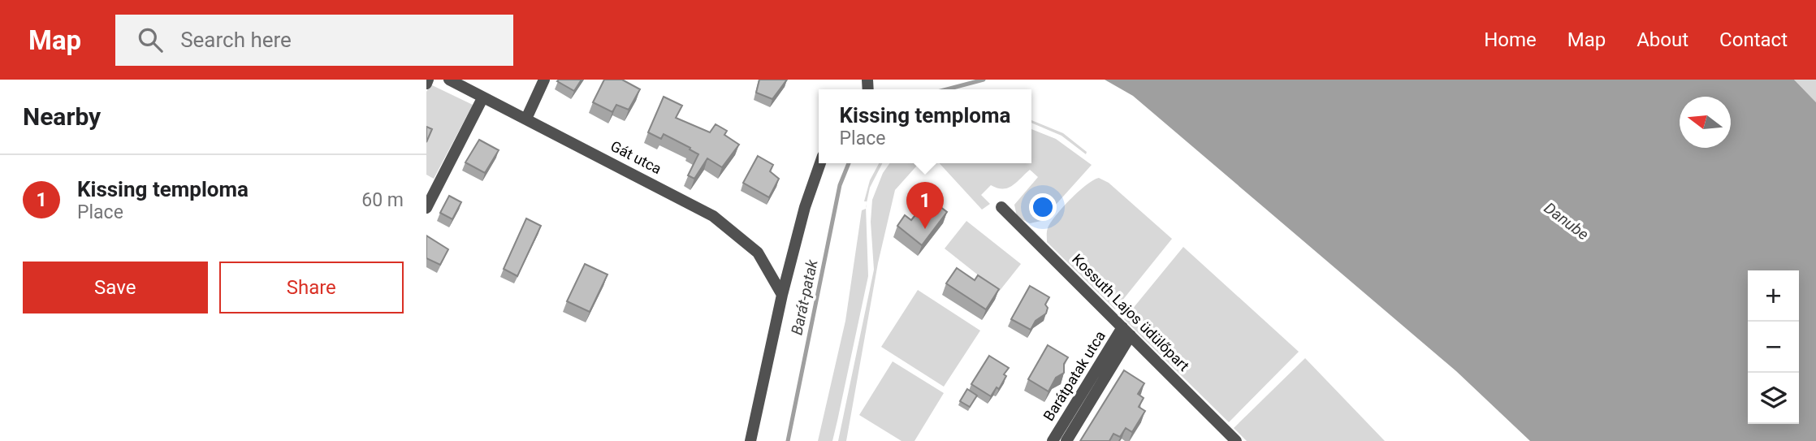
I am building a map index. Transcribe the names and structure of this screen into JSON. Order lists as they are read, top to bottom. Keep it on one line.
{"streets":{"street":["Gát utca","Kossuth Lajos üdülőpart","Barátpatak utca"]},"crossings":[["Kossuth Lajos üdülőpart","Barátpatak utca"]],"water":["Danube","Barát-patak"],"north":"left","page":{"header":"Map","search":"Search here","nav":["Home","Map","About","Contact"],"heading":"Nearby","popup":["Kissing temploma","Place"],"list":[{"mark":"1","name":"Kissing temploma","note":"Place","value":"60 m"}],"pins":"1","buttons":["Save","Share"],"map_buttons":["+","−"]}}
